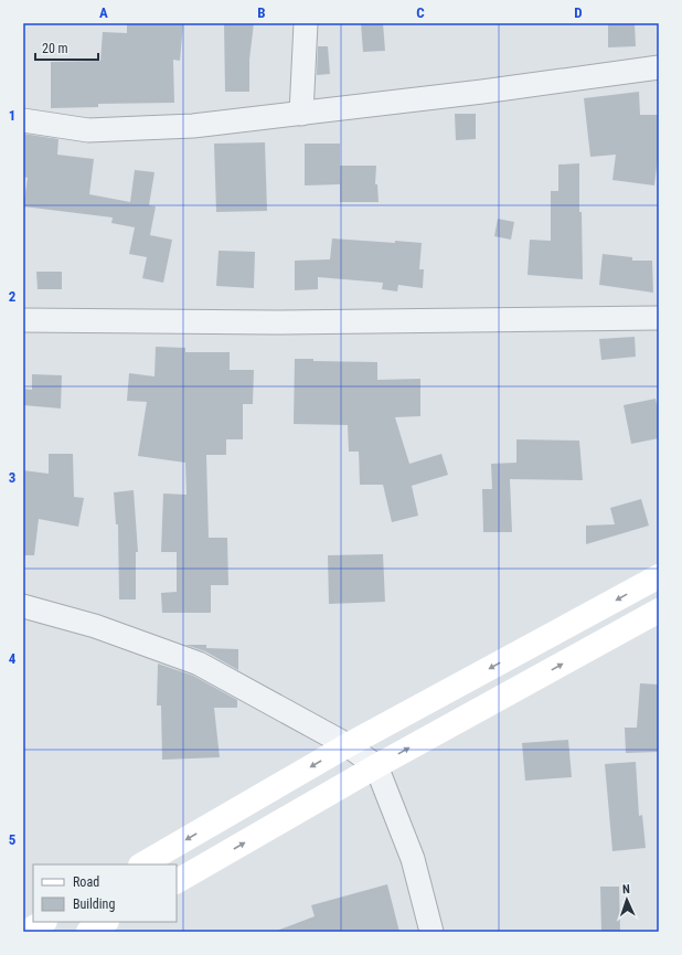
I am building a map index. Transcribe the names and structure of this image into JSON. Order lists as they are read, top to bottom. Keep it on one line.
{"legend":["Road","Building"],"scale_bar":"20 m","north":"top","grid":{"columns":["A","B","C","D"],"rows":["1","2","3","4","5"]}}
